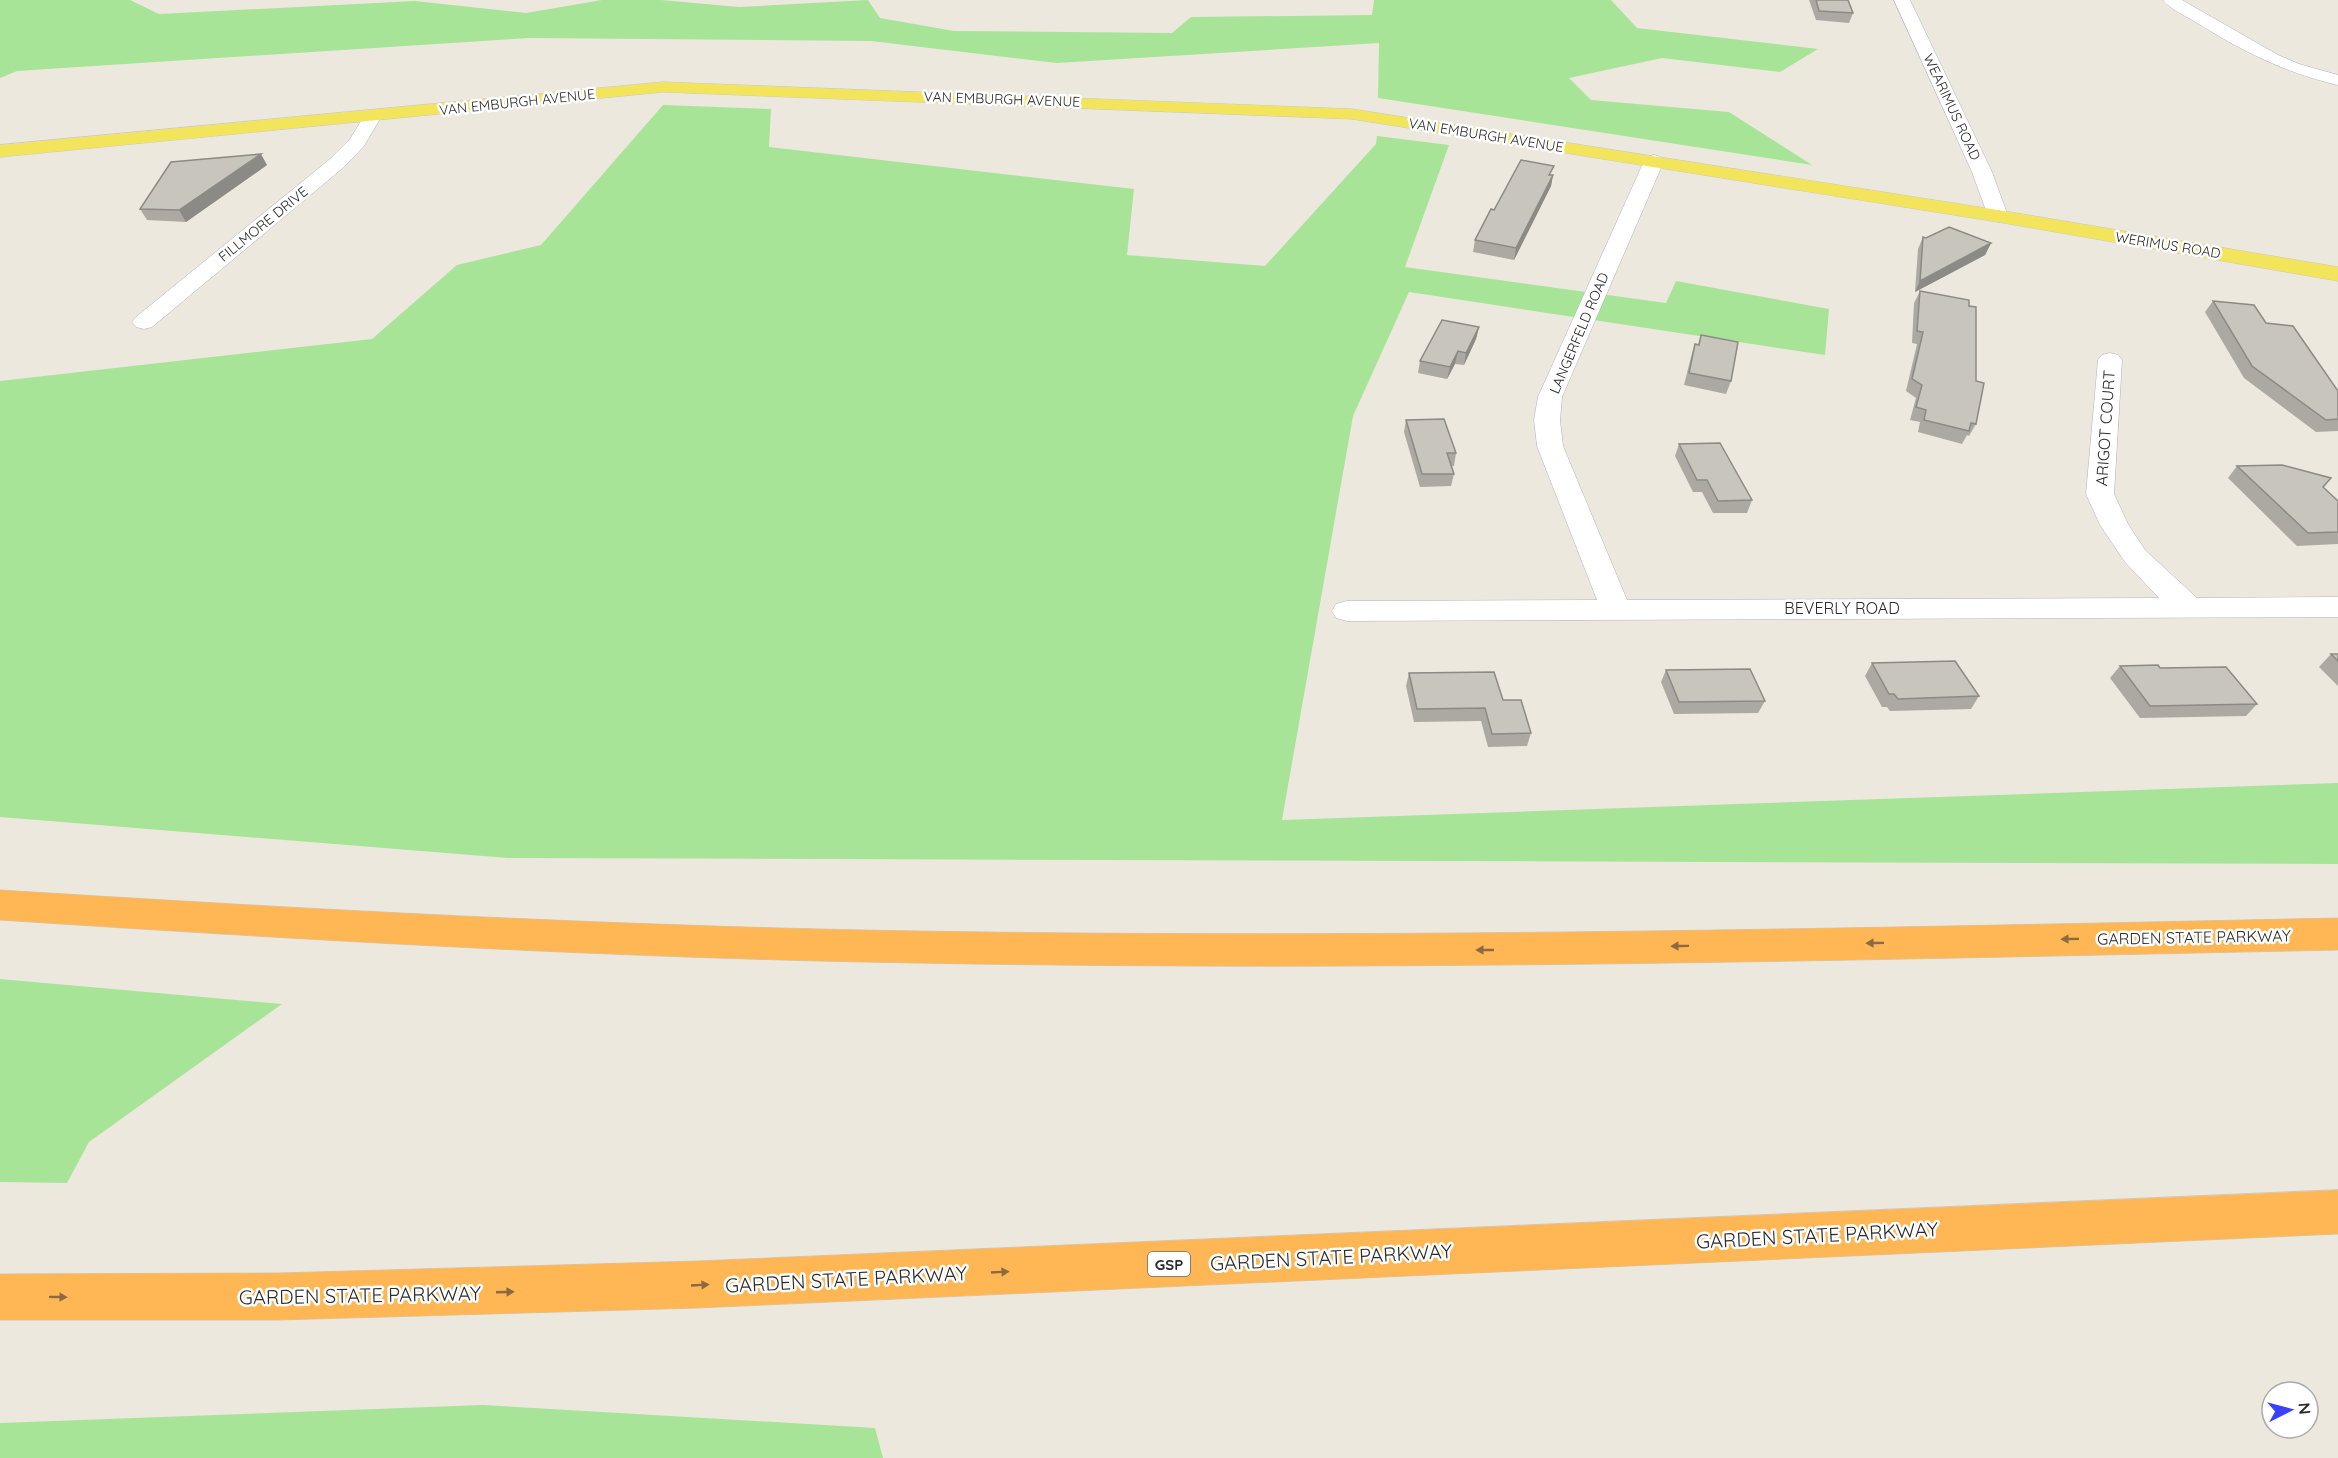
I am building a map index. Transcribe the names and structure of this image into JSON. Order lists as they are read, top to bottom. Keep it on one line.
{"streets":{"highway":["GARDEN STATE PARKWAY","GSP"],"main road":["VAN EMBURGH AVENUE","WERIMUS ROAD"],"street":["WEARIMUS ROAD","FILLMORE DRIVE","LANGERFELD ROAD","ARIGOT COURT","BEVERLY ROAD"]},"crossings":[["VAN EMBURGH AVENUE","WEARIMUS ROAD"],["VAN EMBURGH AVENUE","FILLMORE DRIVE"],["VAN EMBURGH AVENUE","WERIMUS ROAD"],["VAN EMBURGH AVENUE","LANGERFELD ROAD"],["WEARIMUS ROAD","WERIMUS ROAD"],["LANGERFELD ROAD","BEVERLY ROAD"],["ARIGOT COURT","BEVERLY ROAD"]],"north":"right"}
